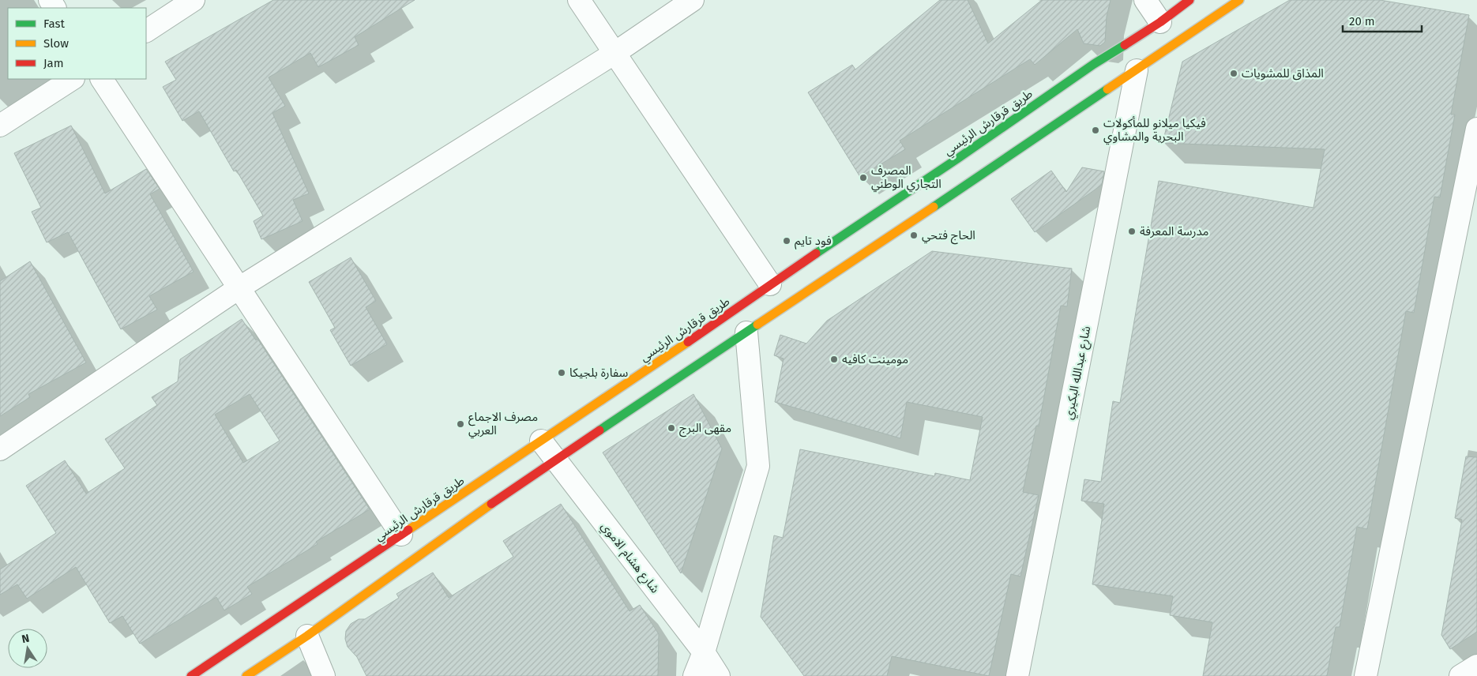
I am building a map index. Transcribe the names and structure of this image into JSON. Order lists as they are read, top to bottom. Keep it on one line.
{"streets":{"main road":["طريق قرقارش الرئيسي"],"street":["شارع عبدالله البكيري","شارع هشام الاموي"]},"crossings":[["طريق قرقارش الرئيسي","شارع هشام الاموي"]],"places":["المذاق للمشويات","فيكيا ميلانو للمأكولات البحرية والمشاوي","المصرف التجاري الوطني","مدرسة المعرفة","الحاج فتحي","فود تايم","مومينت كافيه","سفارة بلجيكا","مصرف الاجماع العربي","مقهى البرج"],"legend":["Fast","Slow","Jam"],"scale_bar":"20 m","north":"top"}
